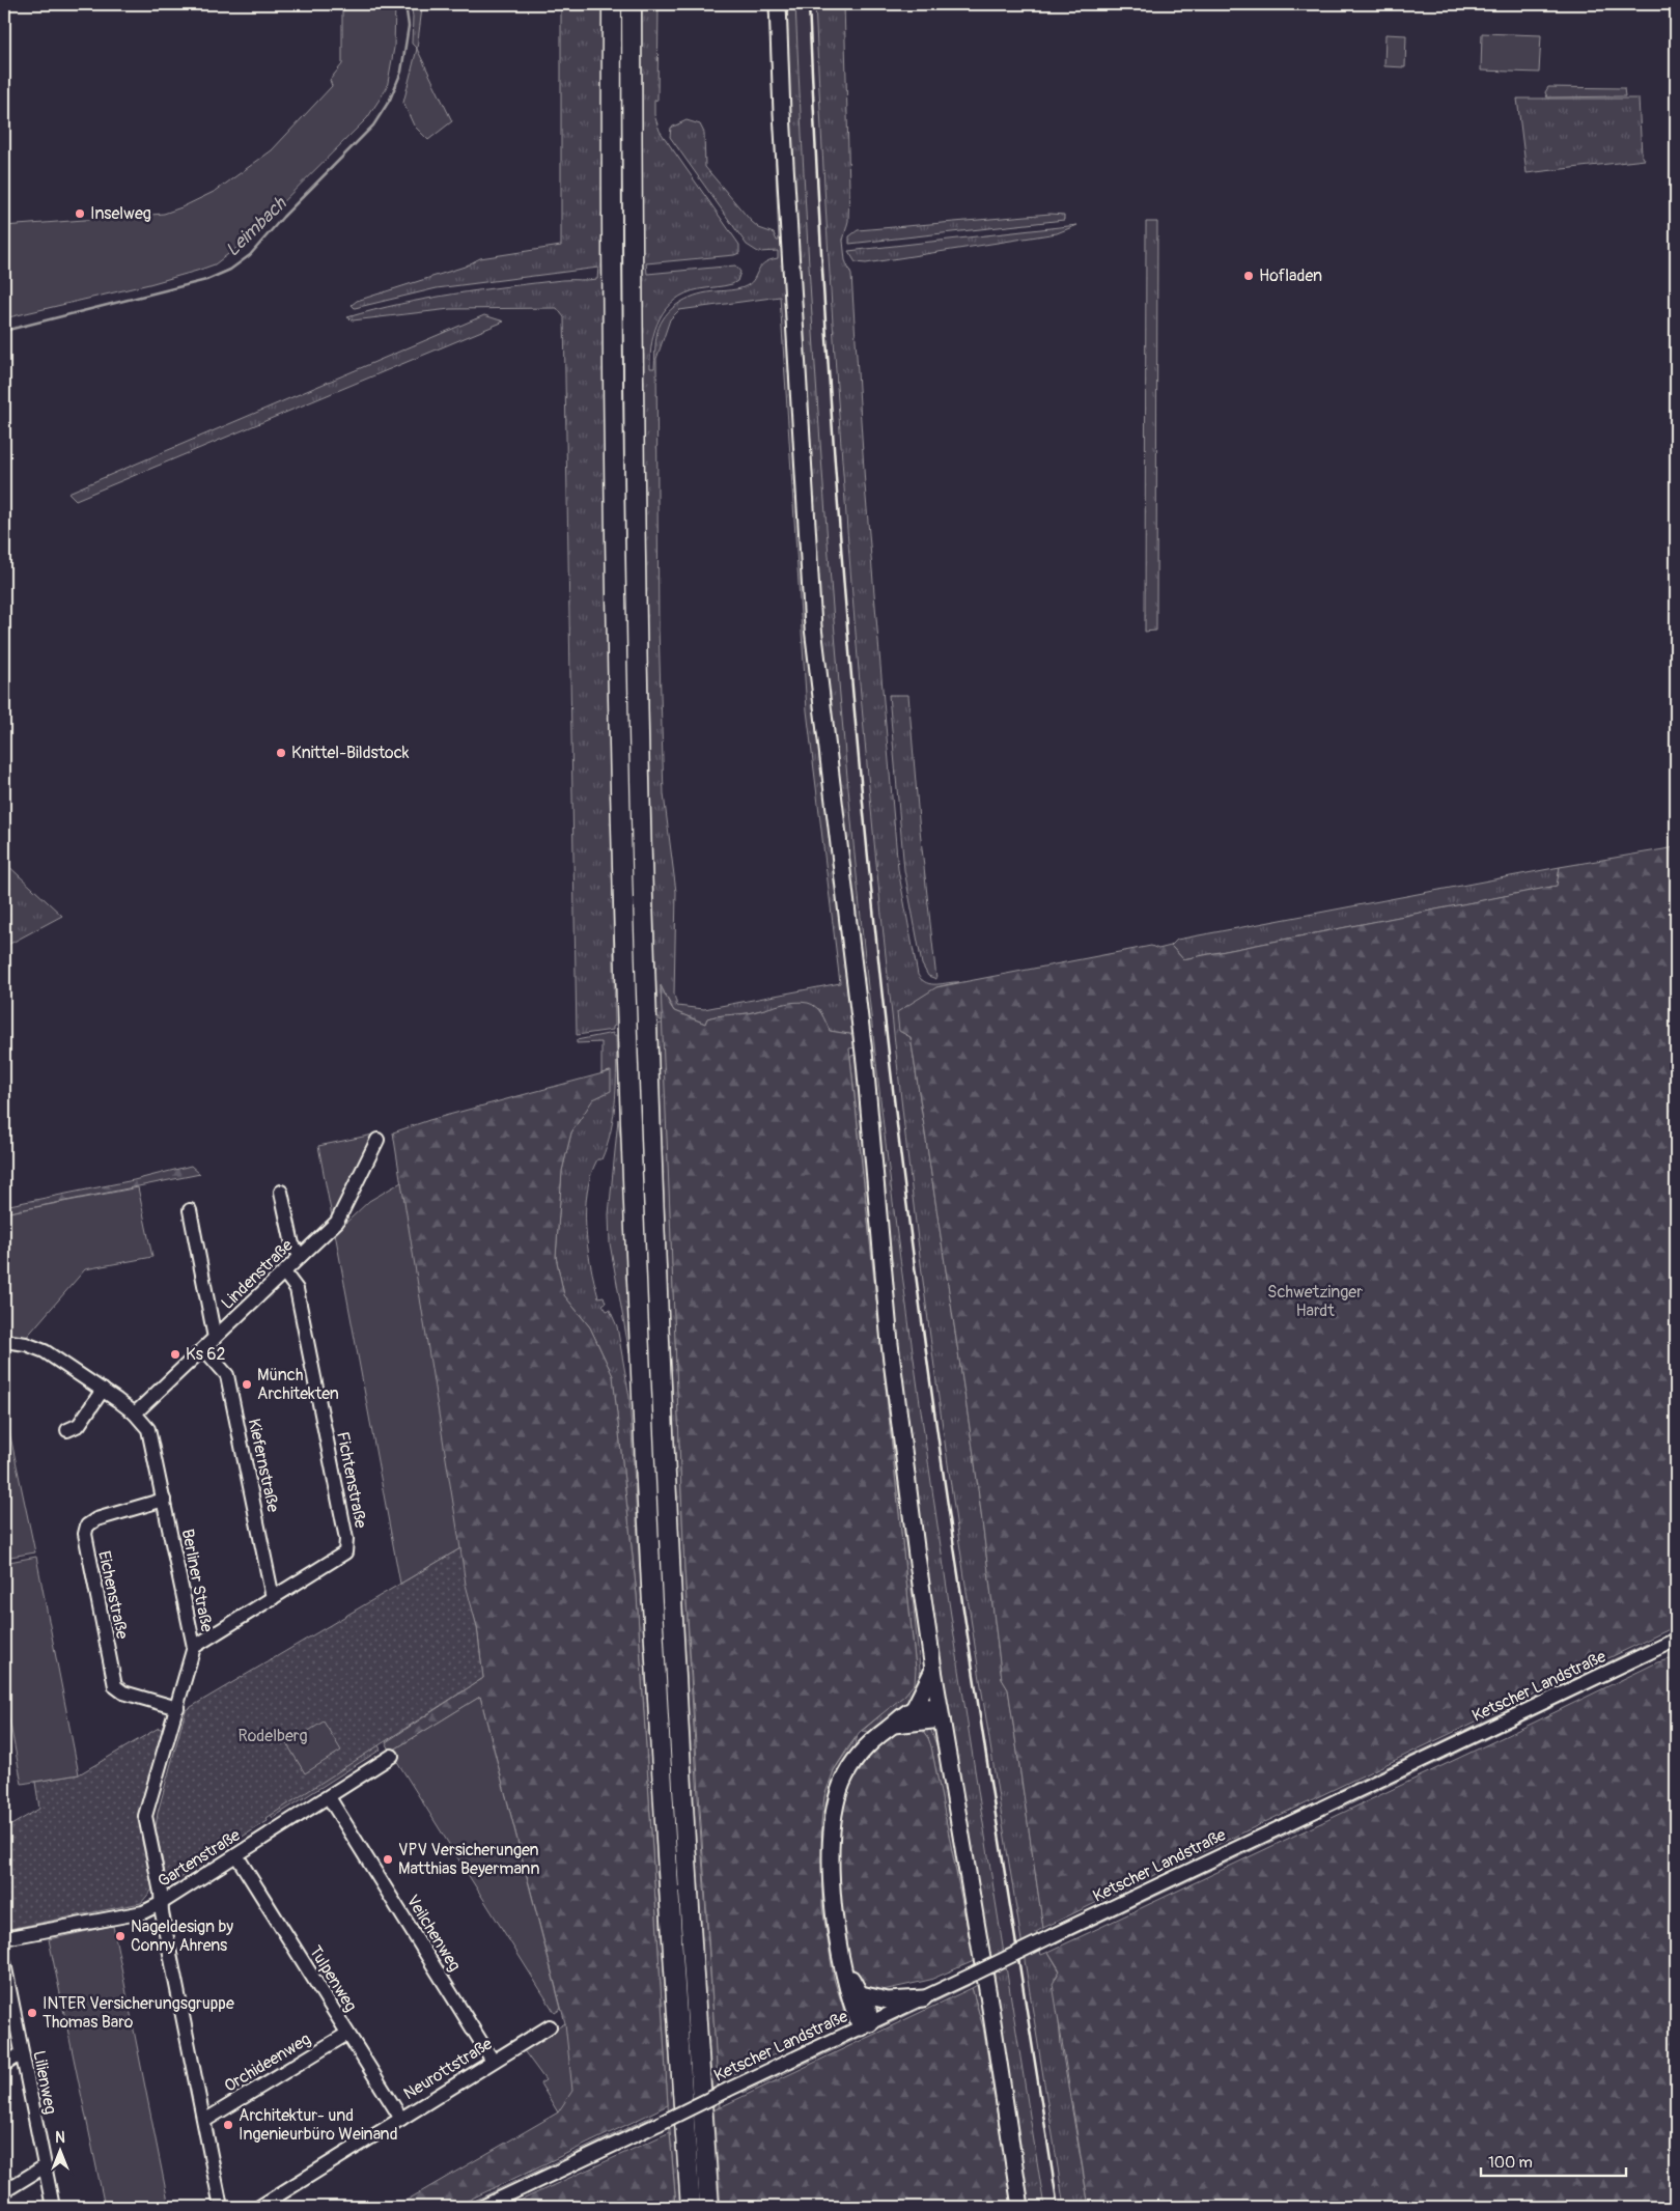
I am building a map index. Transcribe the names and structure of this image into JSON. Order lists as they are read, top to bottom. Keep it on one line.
{"streets":{"street":["Lindenstraße","Kiefernstraße","Fichtenstraße","Berliner Straße","Eichenstraße","Ketscher Landstraße","Gartenstraße","Veilchenweg","Tulpenweg","Orchideenweg","Neurottstraße","Lilienweg"]},"crossings":[["Lindenstraße","Kiefernstraße"],["Lindenstraße","Fichtenstraße"],["Lindenstraße","Berliner Straße"],["Kiefernstraße","Fichtenstraße"],["Fichtenstraße","Berliner Straße"],["Berliner Straße","Eichenstraße"],["Berliner Straße","Gartenstraße"],["Berliner Straße","Orchideenweg"],["Gartenstraße","Veilchenweg"],["Gartenstraße","Tulpenweg"],["Veilchenweg","Neurottstraße"],["Tulpenweg","Orchideenweg"],["Tulpenweg","Neurottstraße"]],"water":["Leimbach"],"parks":["Schwetzinger Hardt","Rodelberg"],"places":["Inselweg","Hofladen","Knittel-Bildstock","Ks 62","Münch Architekten","VPV Versicherungen Matthias Beyermann","Nageldesign by Conny Ahrens","INTER Versicherungsgruppe Thomas Baro","Architektur- und Ingenieurbüro Weinand"],"scale_bar":"100 m","north":"top"}
